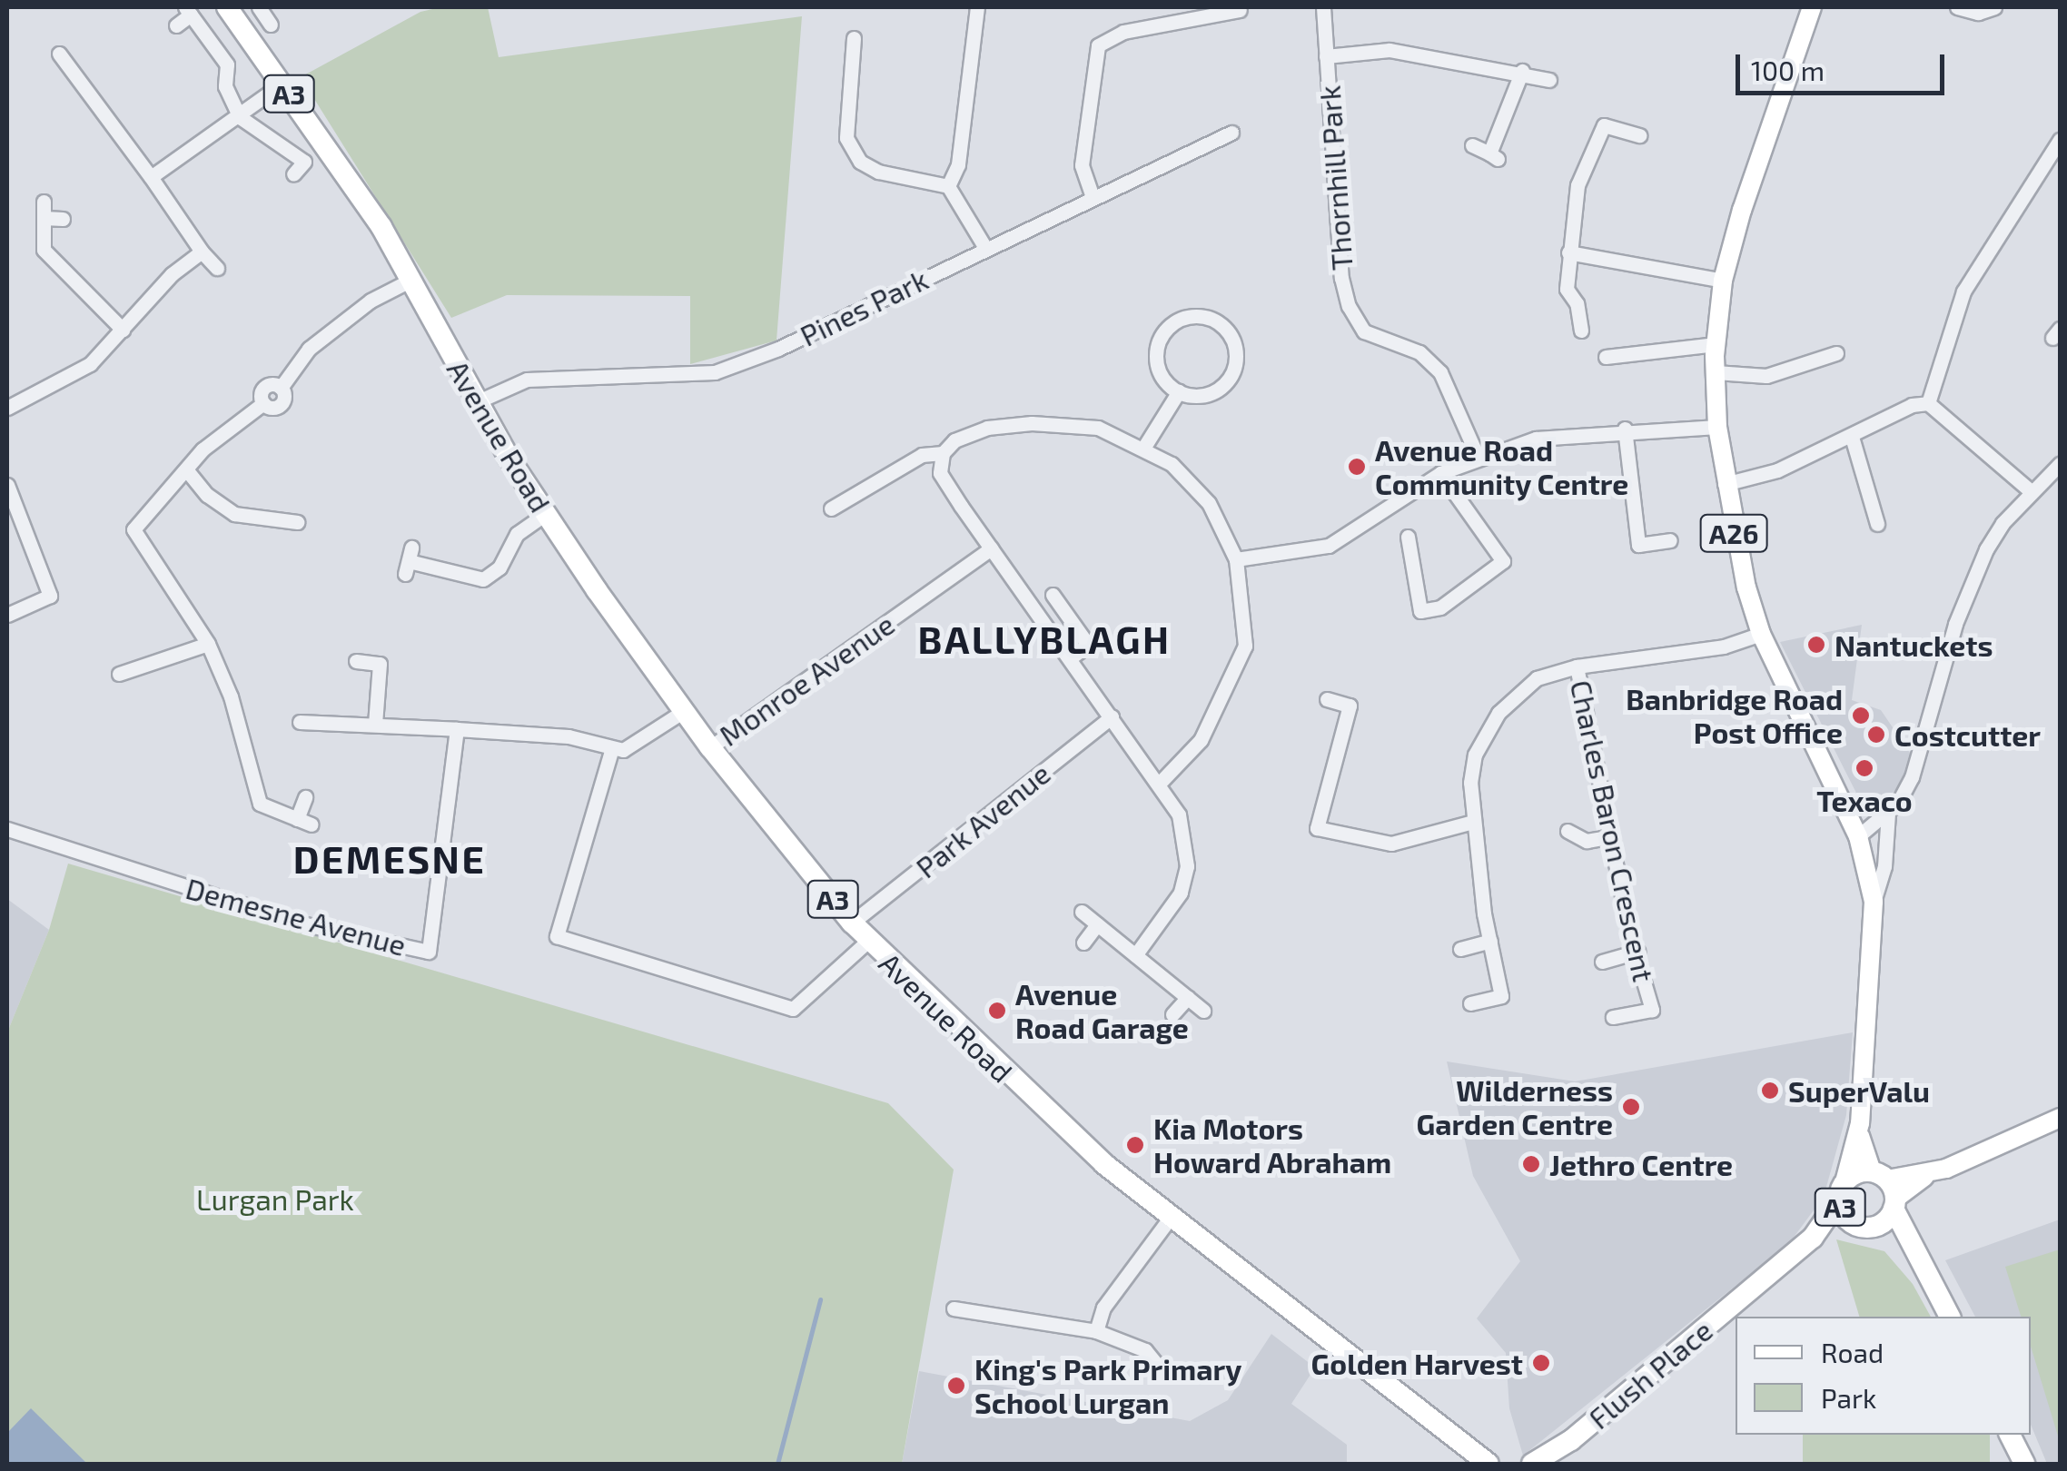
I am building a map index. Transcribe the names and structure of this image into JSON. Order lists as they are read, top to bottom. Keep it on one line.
{"streets":{"highway":["A3","Avenue Road","Flush Place"],"main road":["A26"],"street":["Thornhill Park","Pines Park","Monroe Avenue","Park Avenue","Charles Baron Crescent","Demesne Avenue"]},"crossings":[["A3","Avenue Road"],["A3","A26"],["A3","Flush Place"],["Pines Park","Avenue Road"],["Avenue Road","Monroe Avenue"],["Avenue Road","Park Avenue"],["A26","Charles Baron Crescent"],["A26","Flush Place"]],"districts":["BALLYBLAGH","DEMESNE"],"parks":["Lurgan Park"],"places":["Avenue Road Community Centre","Nantuckets","Banbridge Road Post Office","Costcutter","Texaco","Avenue Road Garage","SuperValu","Wilderness Garden Centre","Kia Motors Howard Abraham","Jethro Centre","Golden Harvest","King's Park Primary School Lurgan"],"legend":["Road","Park"],"scale_bar":"100 m"}
